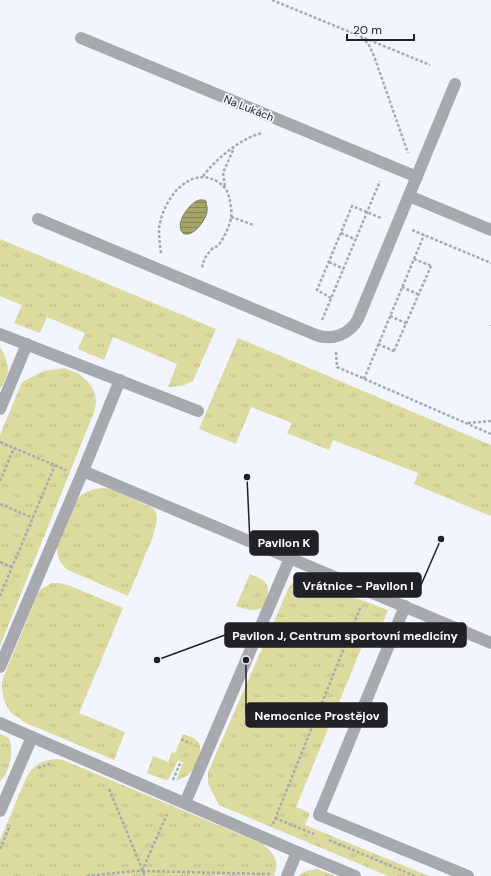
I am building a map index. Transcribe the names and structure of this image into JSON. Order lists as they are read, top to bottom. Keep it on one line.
{"streets":{"street":["Na Lukách"]},"places":["Pavilon K","Vrátnice - Pavilon I","Pavilon J, Centrum sportovní medicíny","Nemocnice Prostějov"],"scale_bar":"20 m"}
